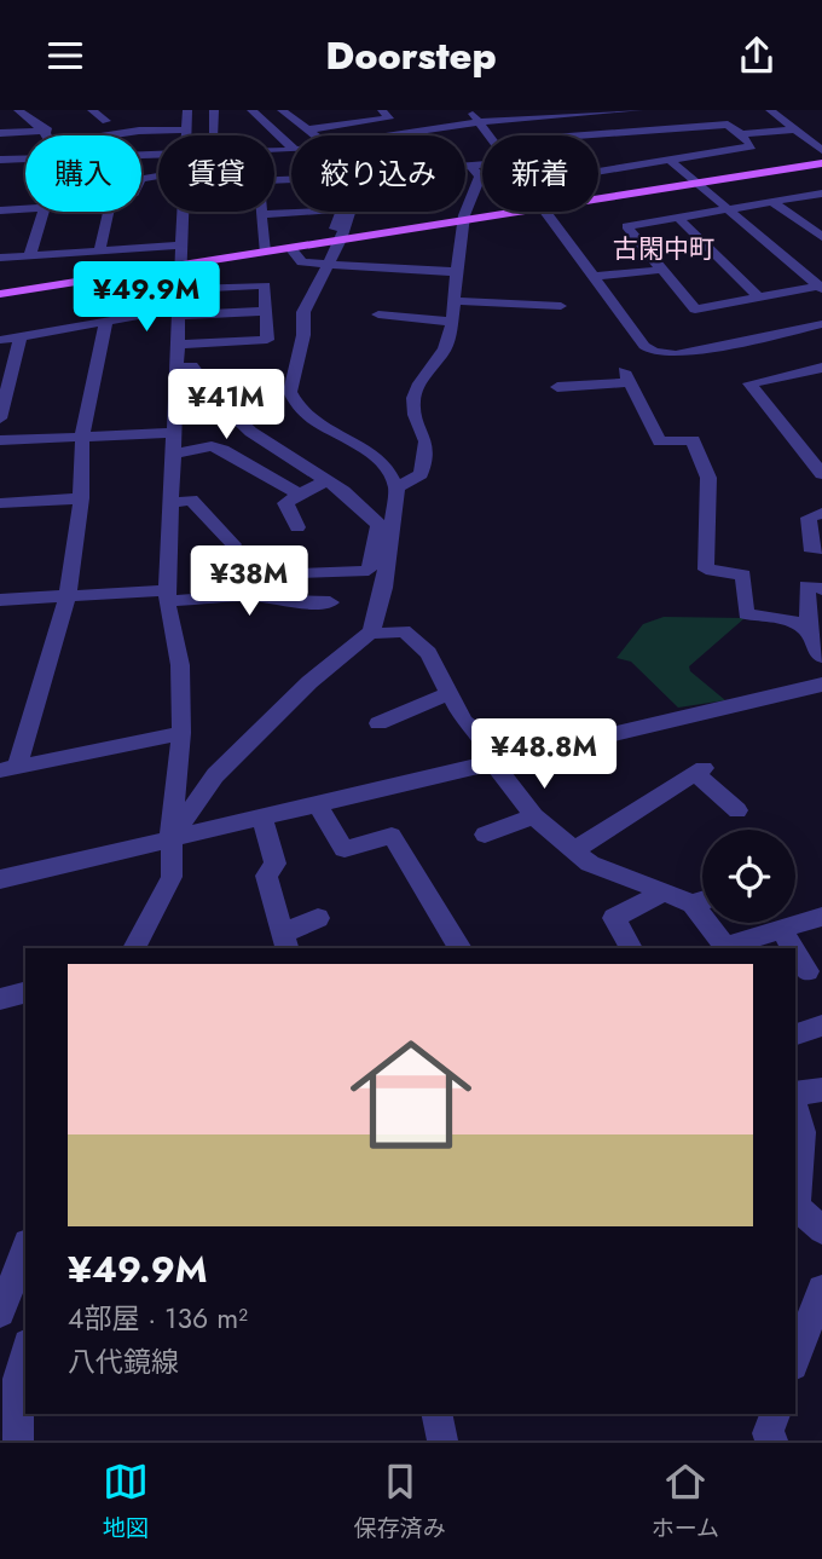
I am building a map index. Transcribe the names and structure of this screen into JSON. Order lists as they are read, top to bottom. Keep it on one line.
{"districts":["古閑中町"],"page":{"header":"Doorstep","chip":["購入","賃貸","絞り込み","新着"],"price":["¥49.9M","¥41M","¥38M","¥48.8M"],"list":[{"name":"¥49.9M","note":"4部屋 · 136 m² · 八代鏡線"}],"tabs":["地図","保存済み","ホーム"]}}
